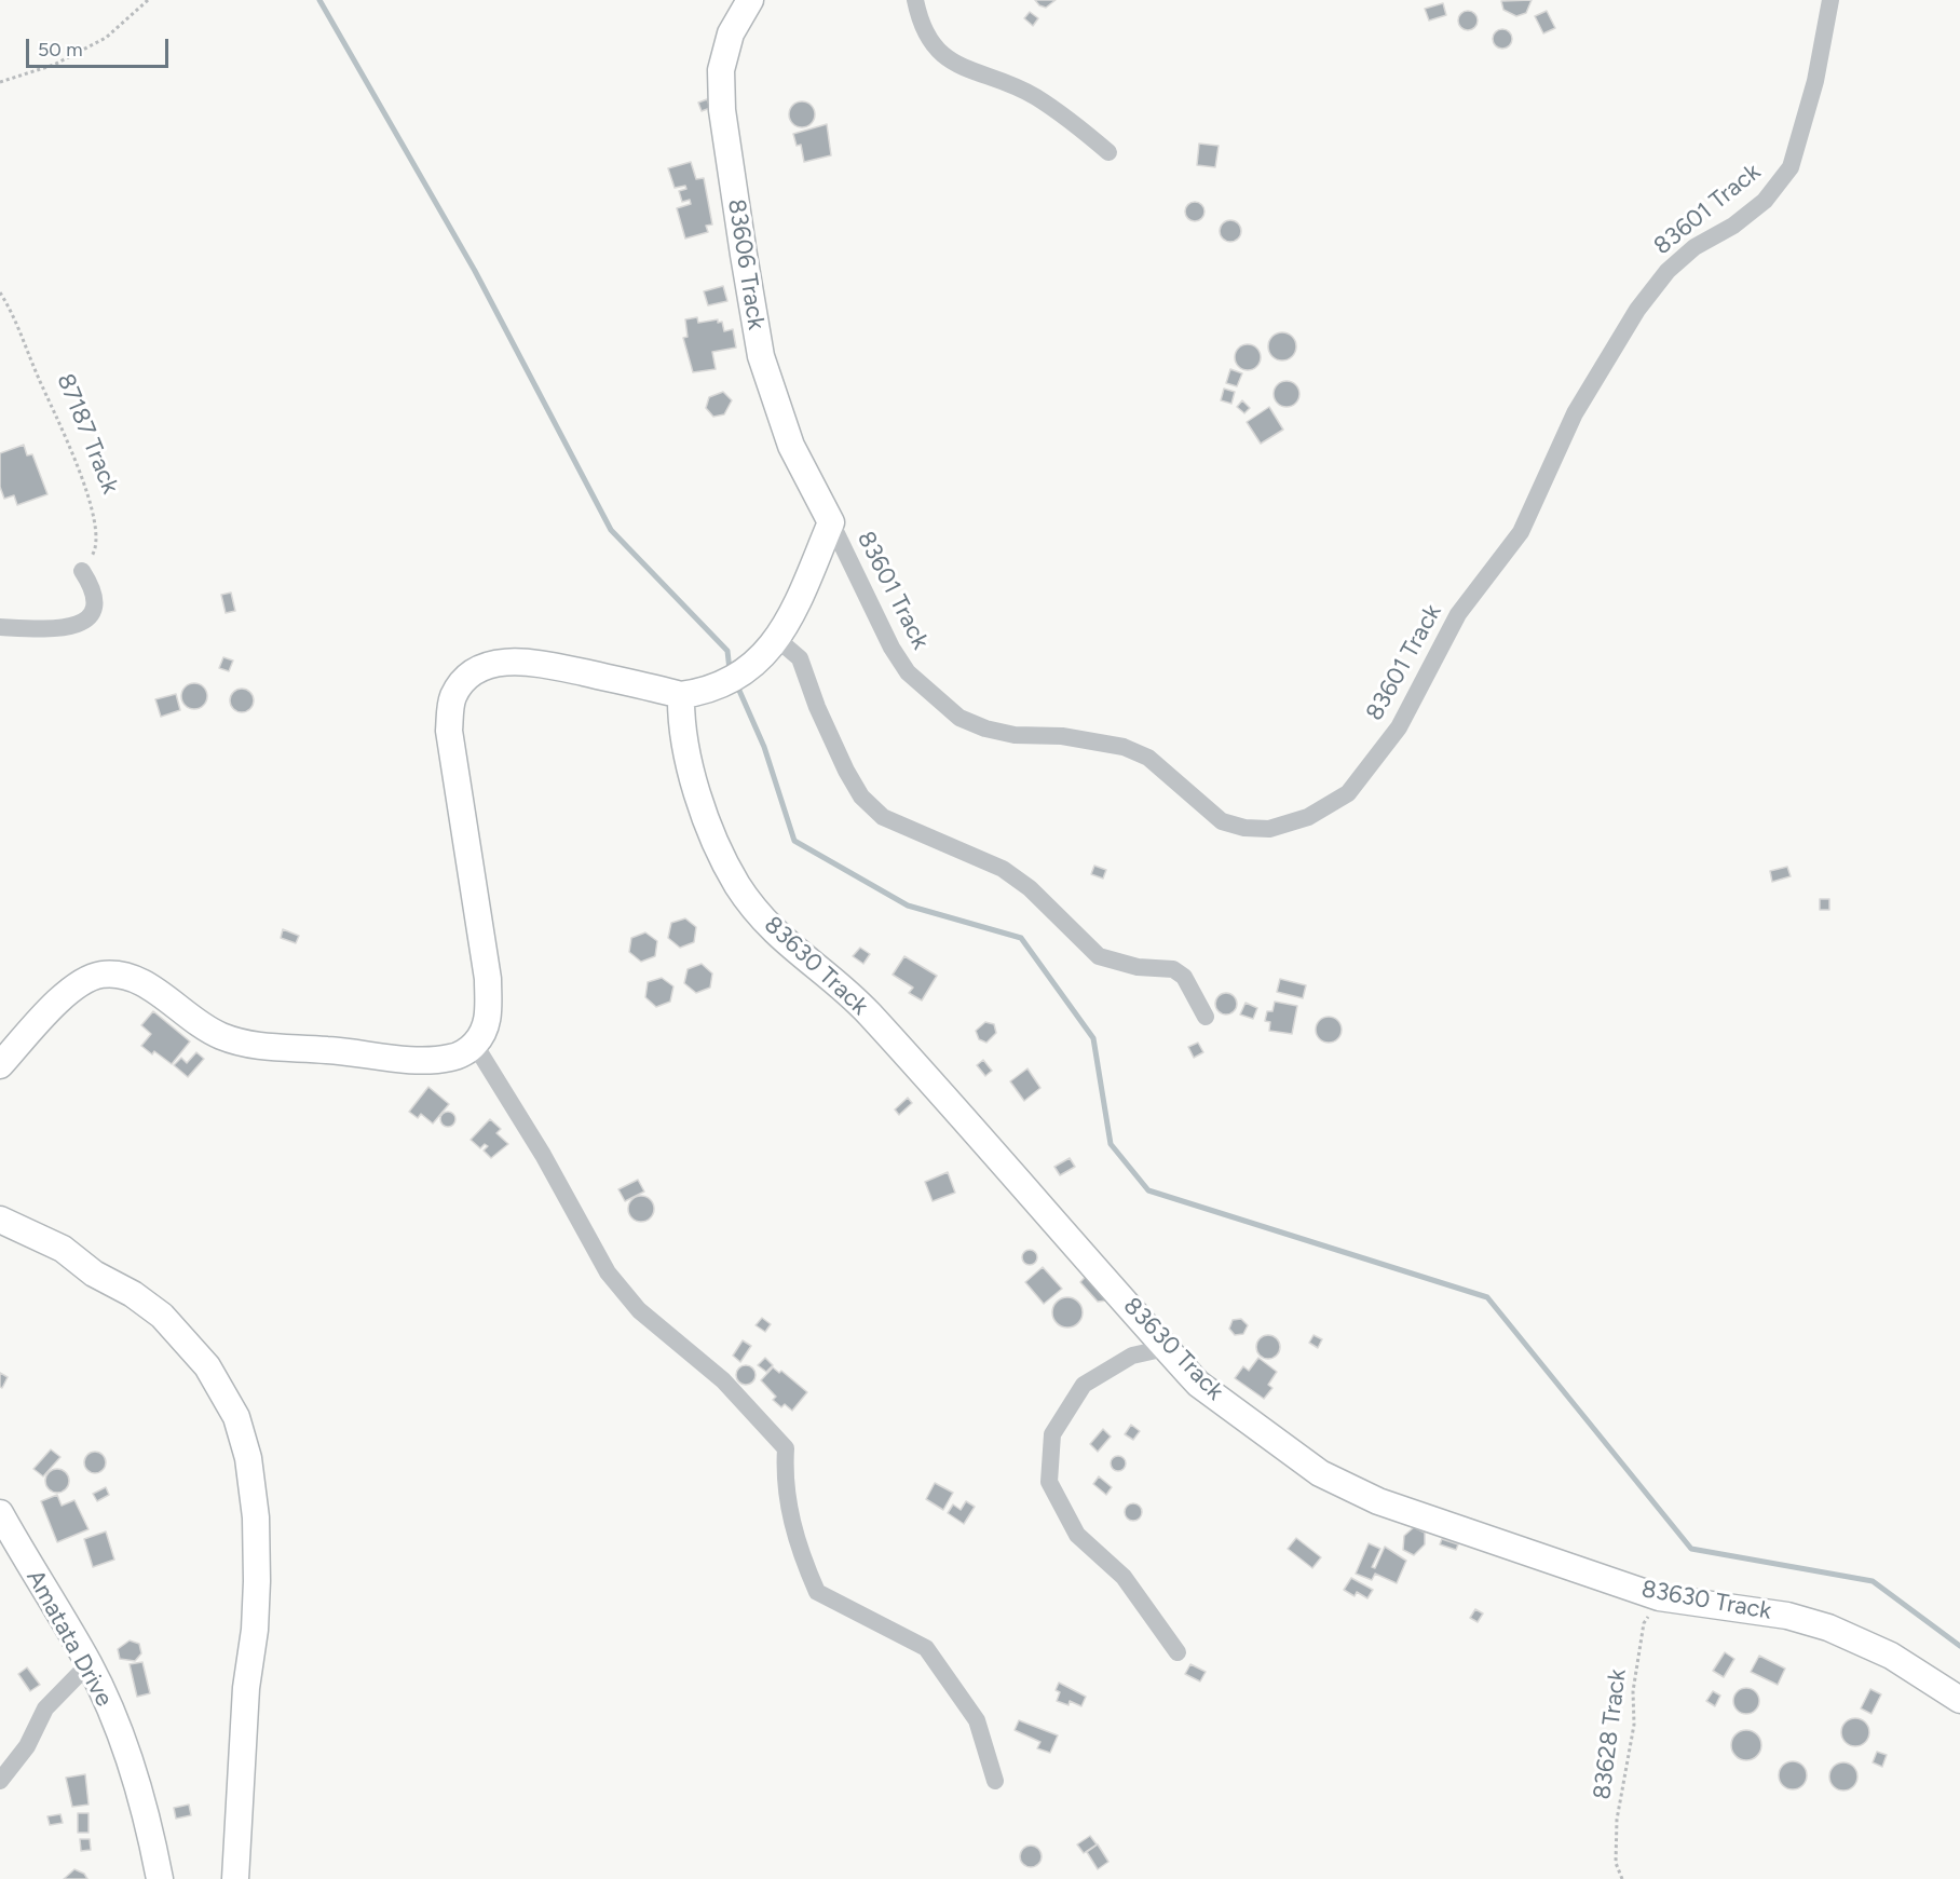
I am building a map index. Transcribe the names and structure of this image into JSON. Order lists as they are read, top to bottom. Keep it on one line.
{"streets":{"street":["83601 Track","83606 Track","83630 Track","Amatata Drive"],"path":["87187 Track","83628 Track"]},"crossings":[["83601 Track","83606 Track"],["83630 Track","83628 Track"]],"scale_bar":"50 m"}
